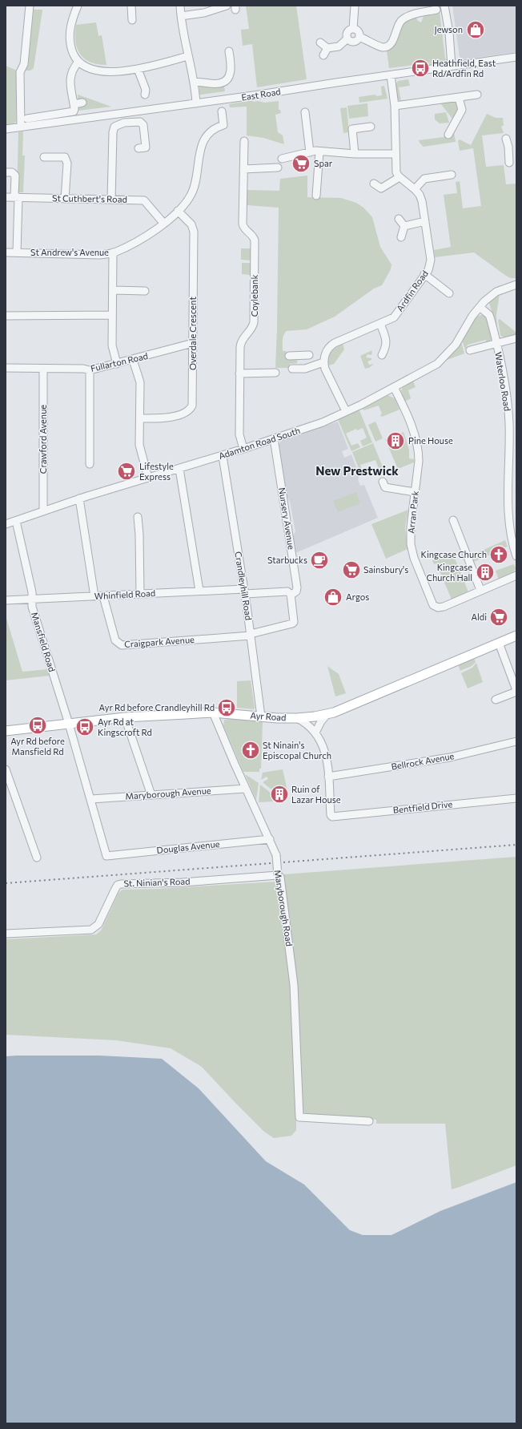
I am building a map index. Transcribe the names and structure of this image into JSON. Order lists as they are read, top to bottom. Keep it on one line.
{"streets":{"main road":["Ayr Road"],"street":["East Road","St Cuthbert's Road","St Andrew's Avenue","Ardfin Road","Coylebank","Overdale Crescent","Fullarton Road","Waterloo Road","Crawford Avenue","Adamton Road South","Arran Park","Nursery Avenue","Crandleyhill Road","Whinfield Road","Mansfield Road","Craigpark Avenue","Bellrock Avenue","Maryborough Avenue","Bentfield Drive","Douglas Avenue","St. Ninian's Road","Maryborough Road"]},"crossings":[["St Cuthbert's Road","St Andrew's Avenue"],["St Andrew's Avenue","Overdale Crescent"],["Coylebank","Adamton Road South"],["Overdale Crescent","Fullarton Road"],["Fullarton Road","Crawford Avenue"],["Waterloo Road","Adamton Road South"],["Crawford Avenue","Adamton Road South"],["Adamton Road South","Arran Park"],["Adamton Road South","Nursery Avenue"],["Adamton Road South","Crandleyhill Road"],["Adamton Road South","Mansfield Road"],["Nursery Avenue","Whinfield Road"],["Nursery Avenue","Craigpark Avenue"],["Crandleyhill Road","Whinfield Road"],["Crandleyhill Road","Craigpark Avenue"],["Crandleyhill Road","Ayr Road"],["Whinfield Road","Mansfield Road"],["Whinfield Road","Craigpark Avenue"],["Mansfield Road","Ayr Road"],["Mansfield Road","Maryborough Avenue"],["Mansfield Road","Douglas Avenue"],["Ayr Road","Maryborough Road"],["Bellrock Avenue","Bentfield Drive"],["Maryborough Avenue","Maryborough Road"],["Douglas Avenue","Maryborough Road"],["St. Ninian's Road","Maryborough Road"]],"districts":["New Prestwick"],"places":{"shop":["Jewson","Argos"],"bus stop":["Heathfield, East Rd/Ardfin Rd","Ayr Rd before Crandleyhill Rd","Ayr Rd before Mansfield Rd","Ayr Rd at Kingscroft Rd"],"supermarket":["Spar","Lifestyle Express","Sainsbury's","Aldi"],"building":["Pine House","Kingcase Church Hall","Ruin of Lazar House"],"church":["Kingcase Church","St Ninain's Episcopal Church"],"cafe":["Starbucks"]}}
